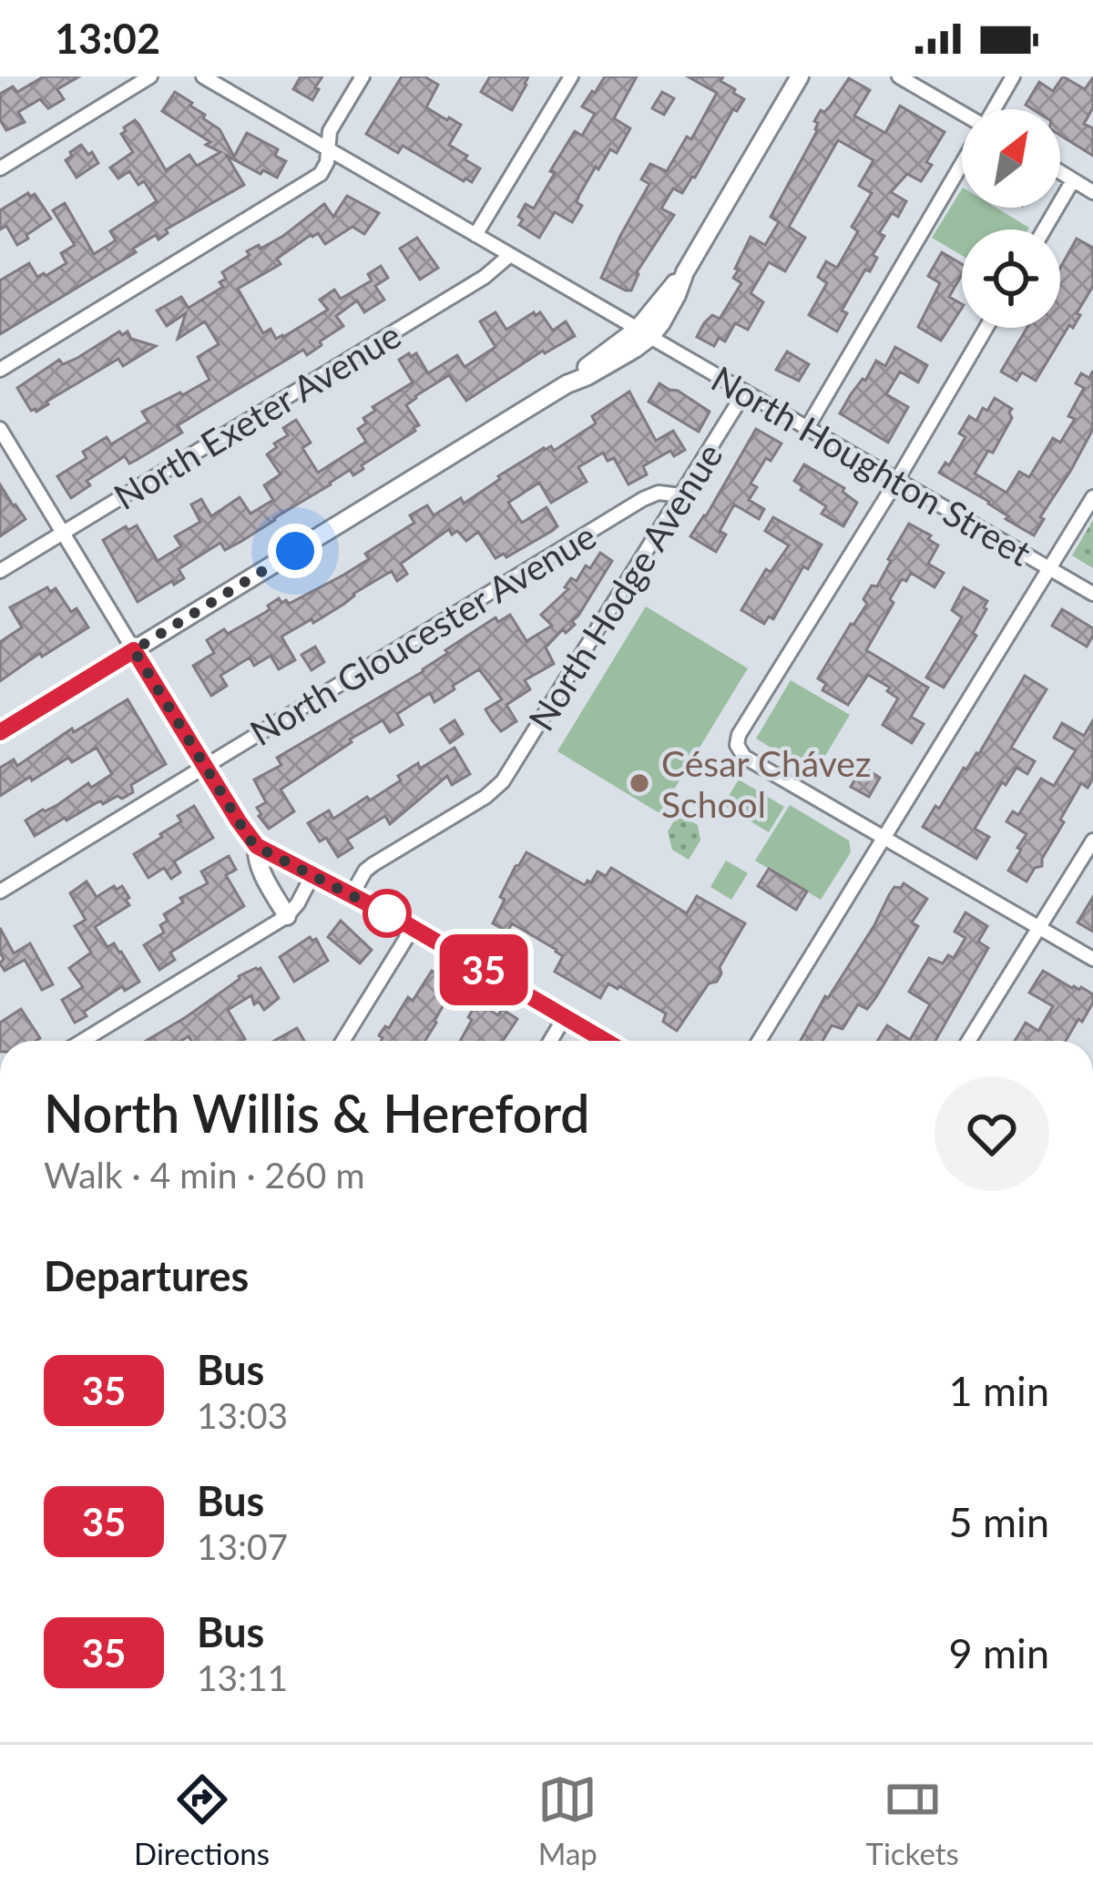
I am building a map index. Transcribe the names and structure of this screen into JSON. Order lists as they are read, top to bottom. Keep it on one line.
{"streets":{"street":["North Exeter Avenue","North Houghton Street","North Hodge Avenue","North Gloucester Avenue"]},"crossings":[["North Exeter Avenue","North Houghton Street"],["North Houghton Street","North Hodge Avenue"],["North Hodge Avenue","North Gloucester Avenue"]],"places":["César Chávez School"],"lines":["bus line 35"],"north":"top right","page":{"status":"13:02","on_map":"35","heading":[["North Willis & Hereford","Walk · 4 min · 260 m"],"Departures"],"list":[{"mark":"35","name":"Bus","note":"13:03","value":"1 min"},{"mark":"35","name":"Bus","note":"13:07","value":"5 min"},{"mark":"35","name":"Bus","note":"13:11","value":"9 min"}],"tabs":["Directions","Map","Tickets"]}}
